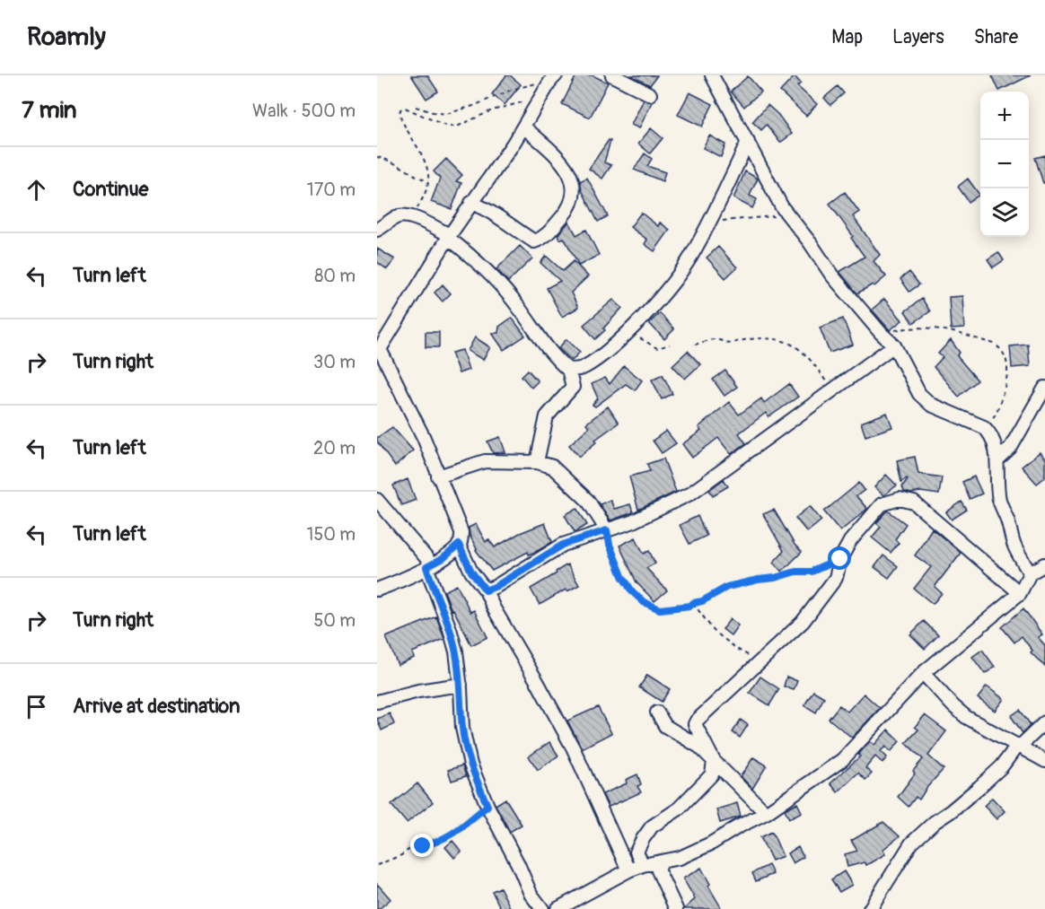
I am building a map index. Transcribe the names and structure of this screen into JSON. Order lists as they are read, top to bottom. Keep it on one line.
{"page":{"header":"Roamly","nav":["Map","Layers","Share"],"heading":["7 min","Walk · 500 m"],"map_buttons":["+","−"],"list":[["Continue","170 m"],["Turn left","80 m"],["Turn right","30 m"],["Turn left","20 m"],["Turn left","150 m"],["Turn right","50 m"],"Arrive at destination"]}}
